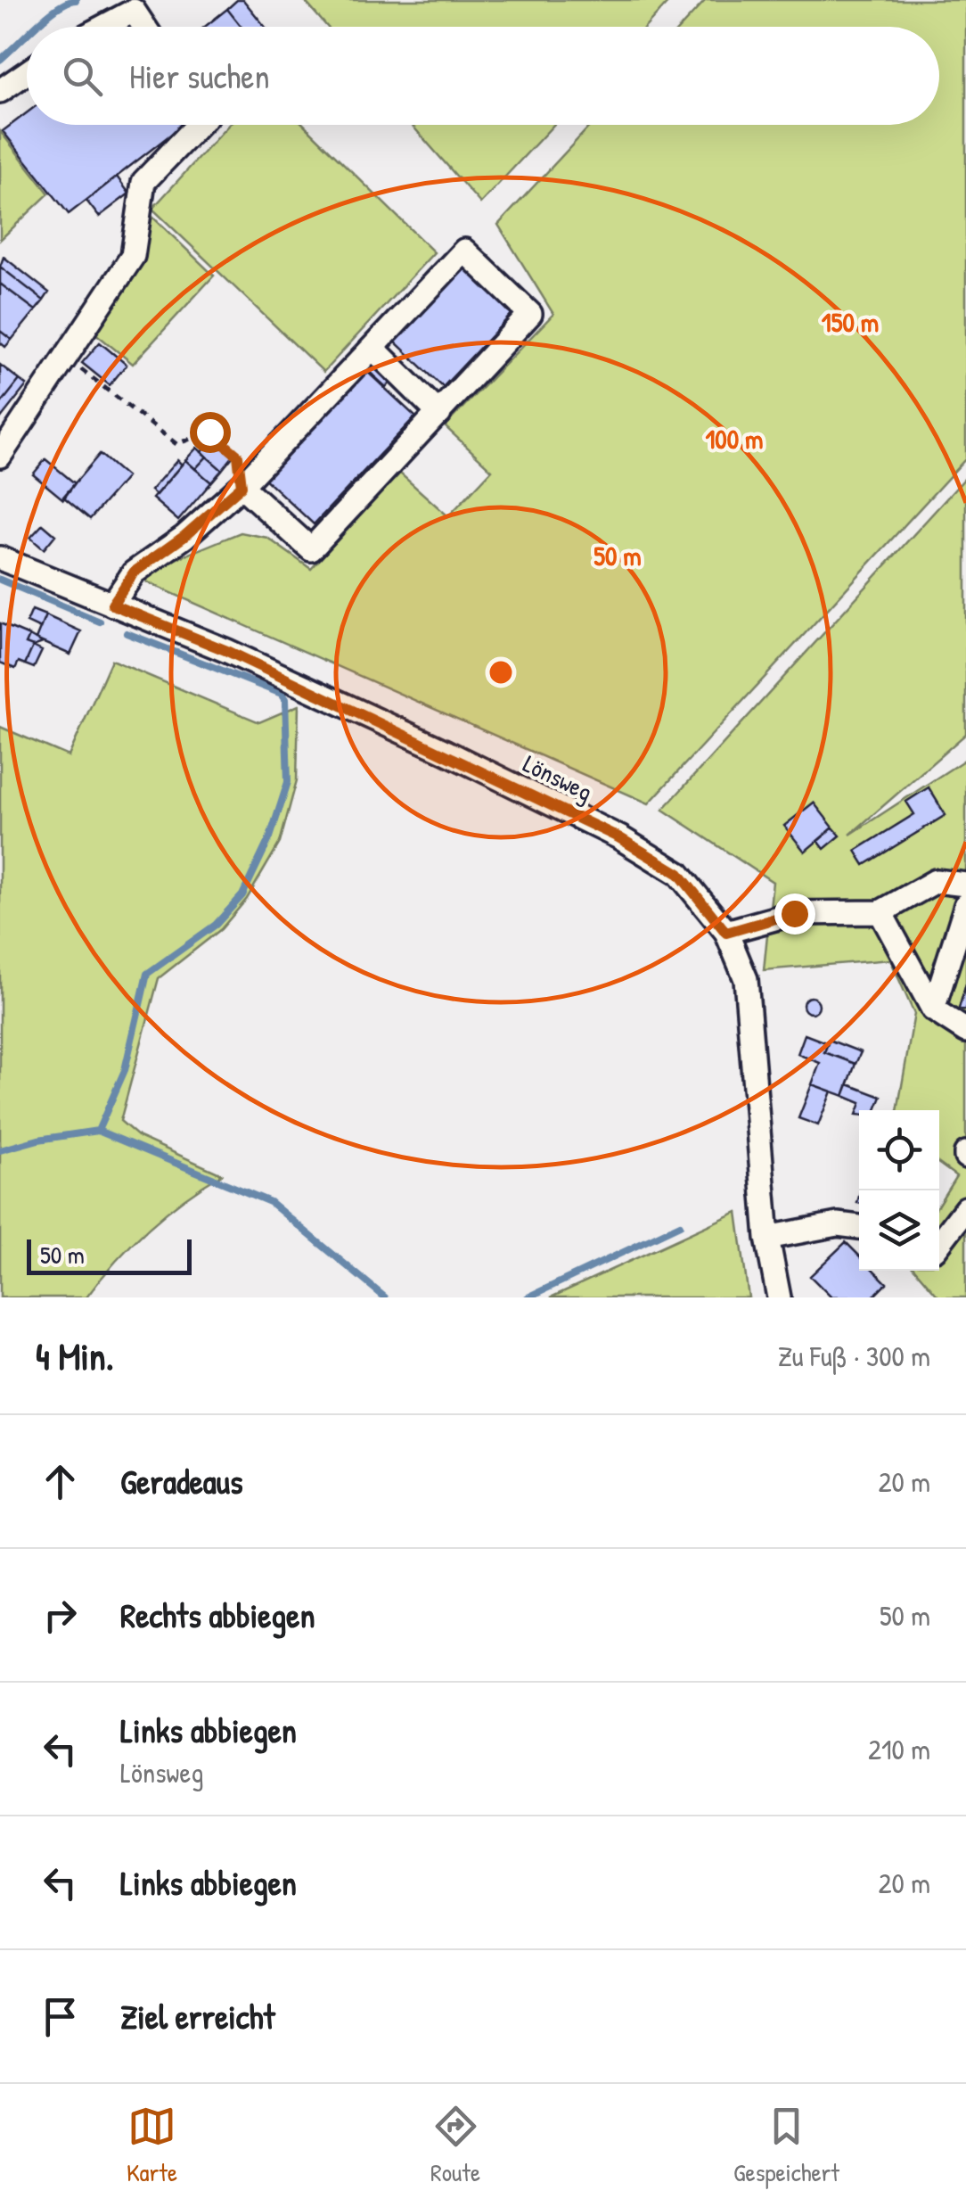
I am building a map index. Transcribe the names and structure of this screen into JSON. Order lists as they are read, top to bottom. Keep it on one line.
{"streets":{"street":["Lönsweg"]},"scale_bar":"50 m","page":{"search":"Hier suchen","scale":"50 m","heading":["4 Min.","Zu Fuß · 300 m"],"list":[["Geradeaus","20 m"],["Rechts abbiegen","50 m"],["Links abbiegen","Lönsweg","210 m"],["Links abbiegen","20 m"],"Ziel erreicht"],"nav":["Karte","Route","Gespeichert"]},"rings":["150 m","100 m","50 m"]}
